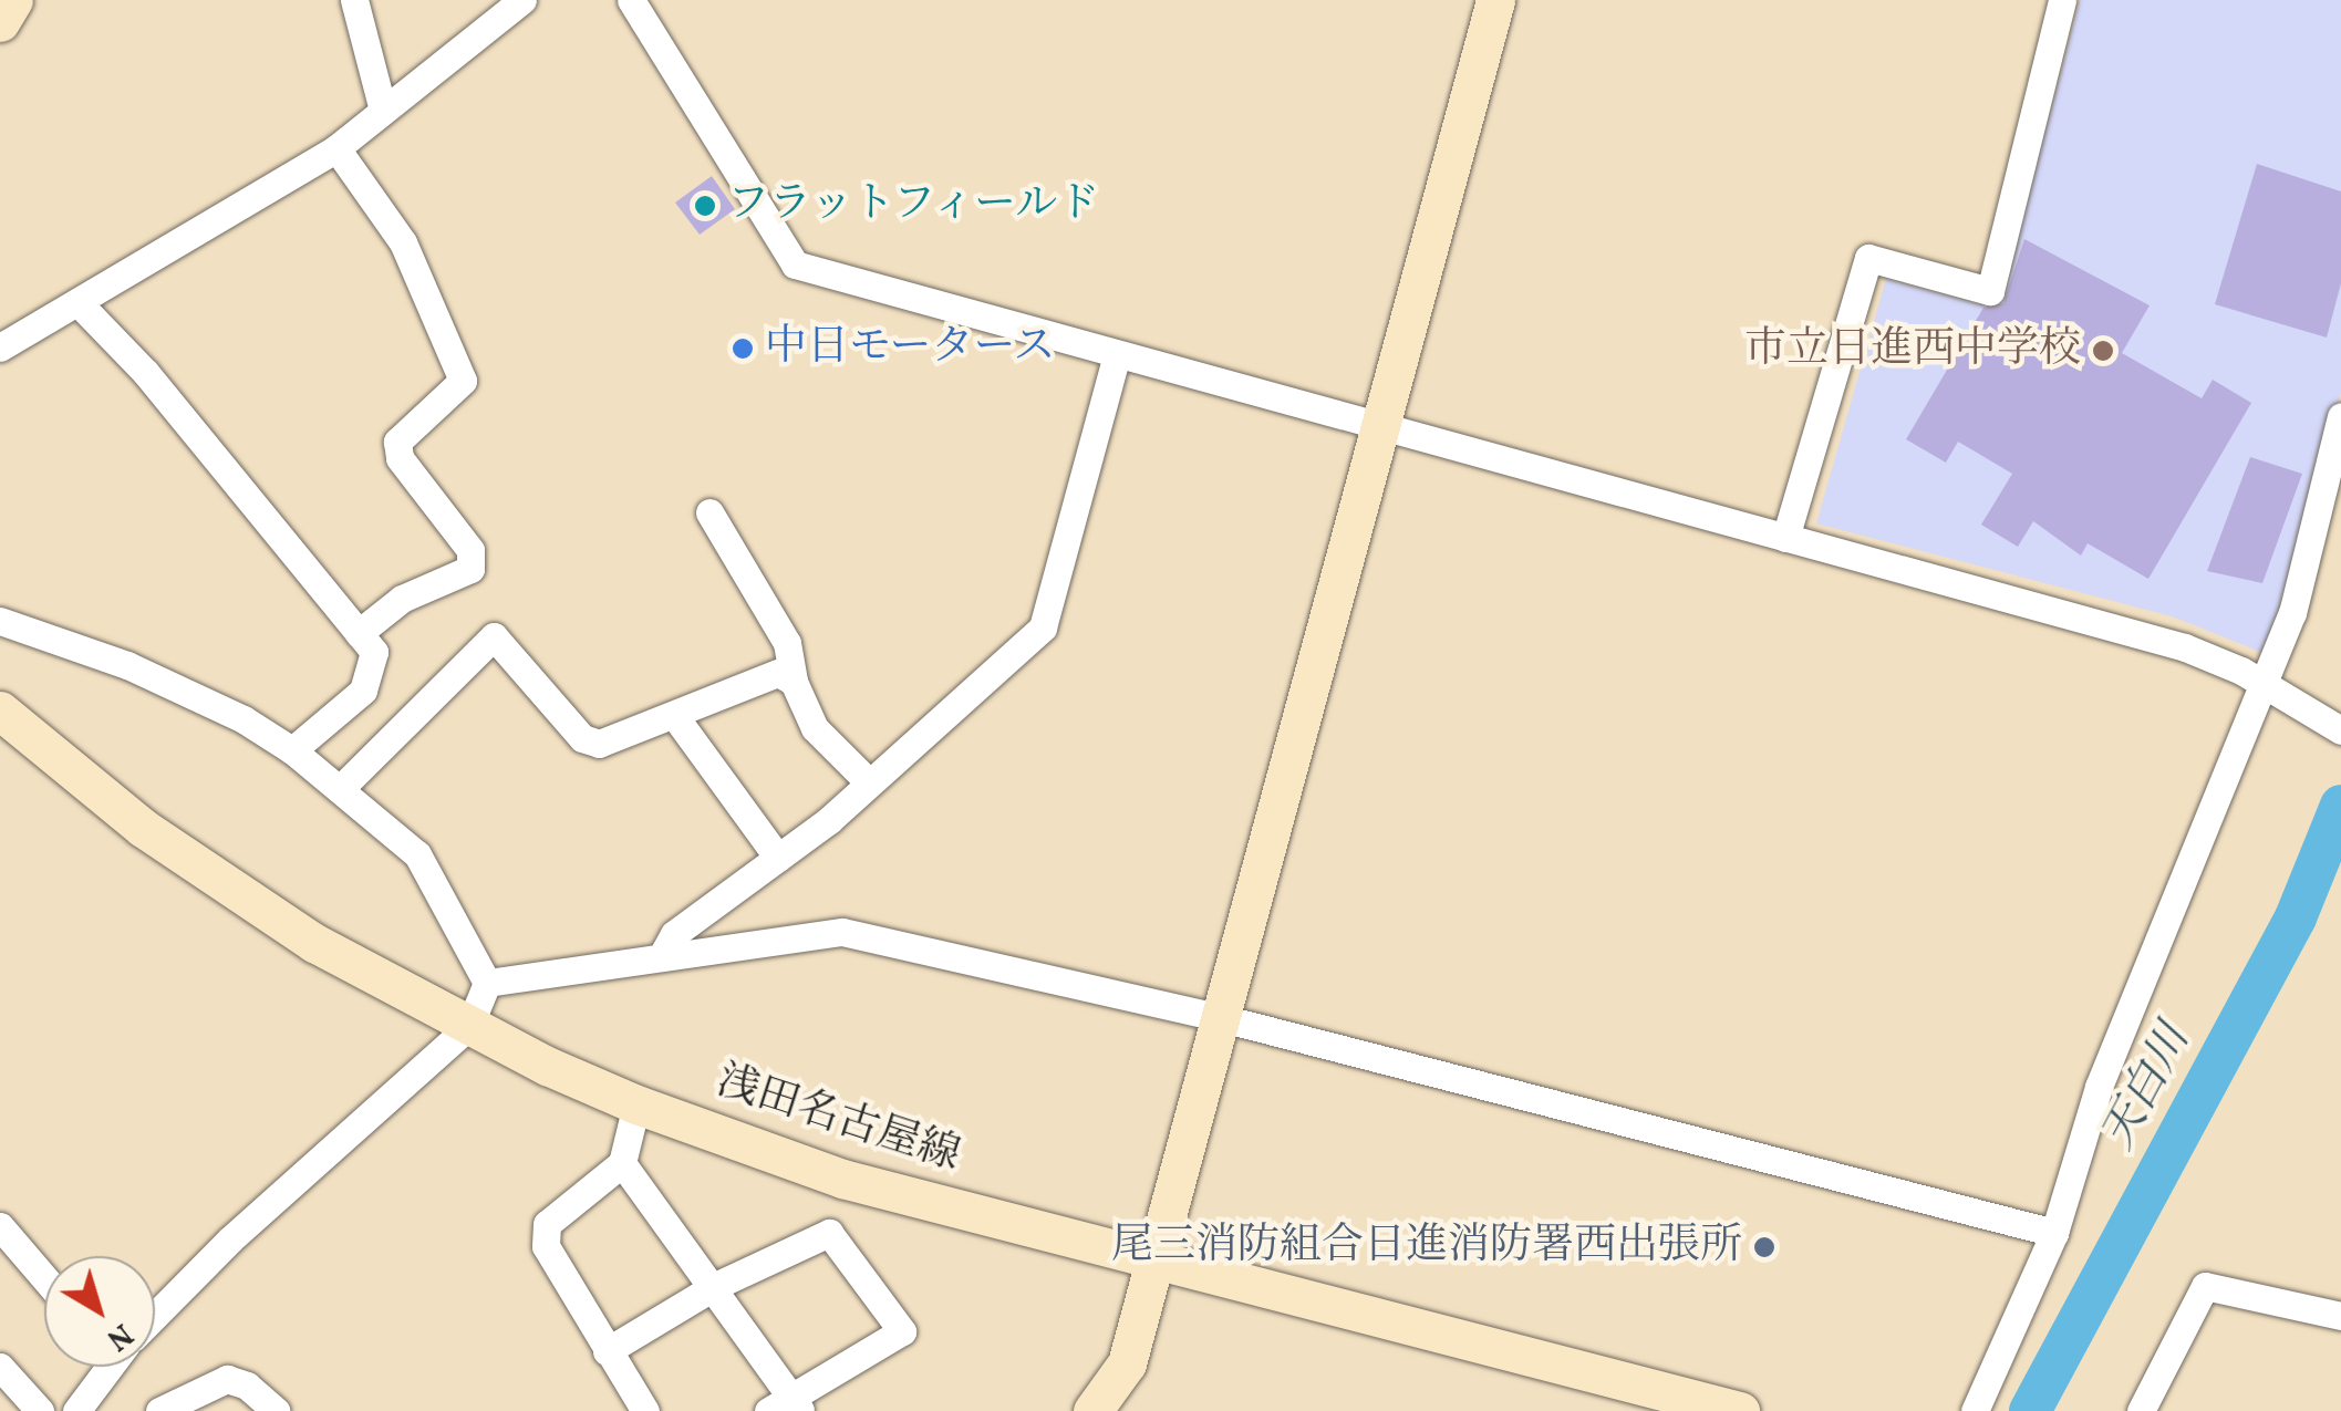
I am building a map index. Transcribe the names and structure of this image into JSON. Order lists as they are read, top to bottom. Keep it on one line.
{"streets":{"main road":["浅田名古屋線"]},"water":["天白川"],"places":["フラットフィールド","中日モータース","市立日進西中学校","尾三消防組合日進消防署西出張所"],"north":"bottom right"}
